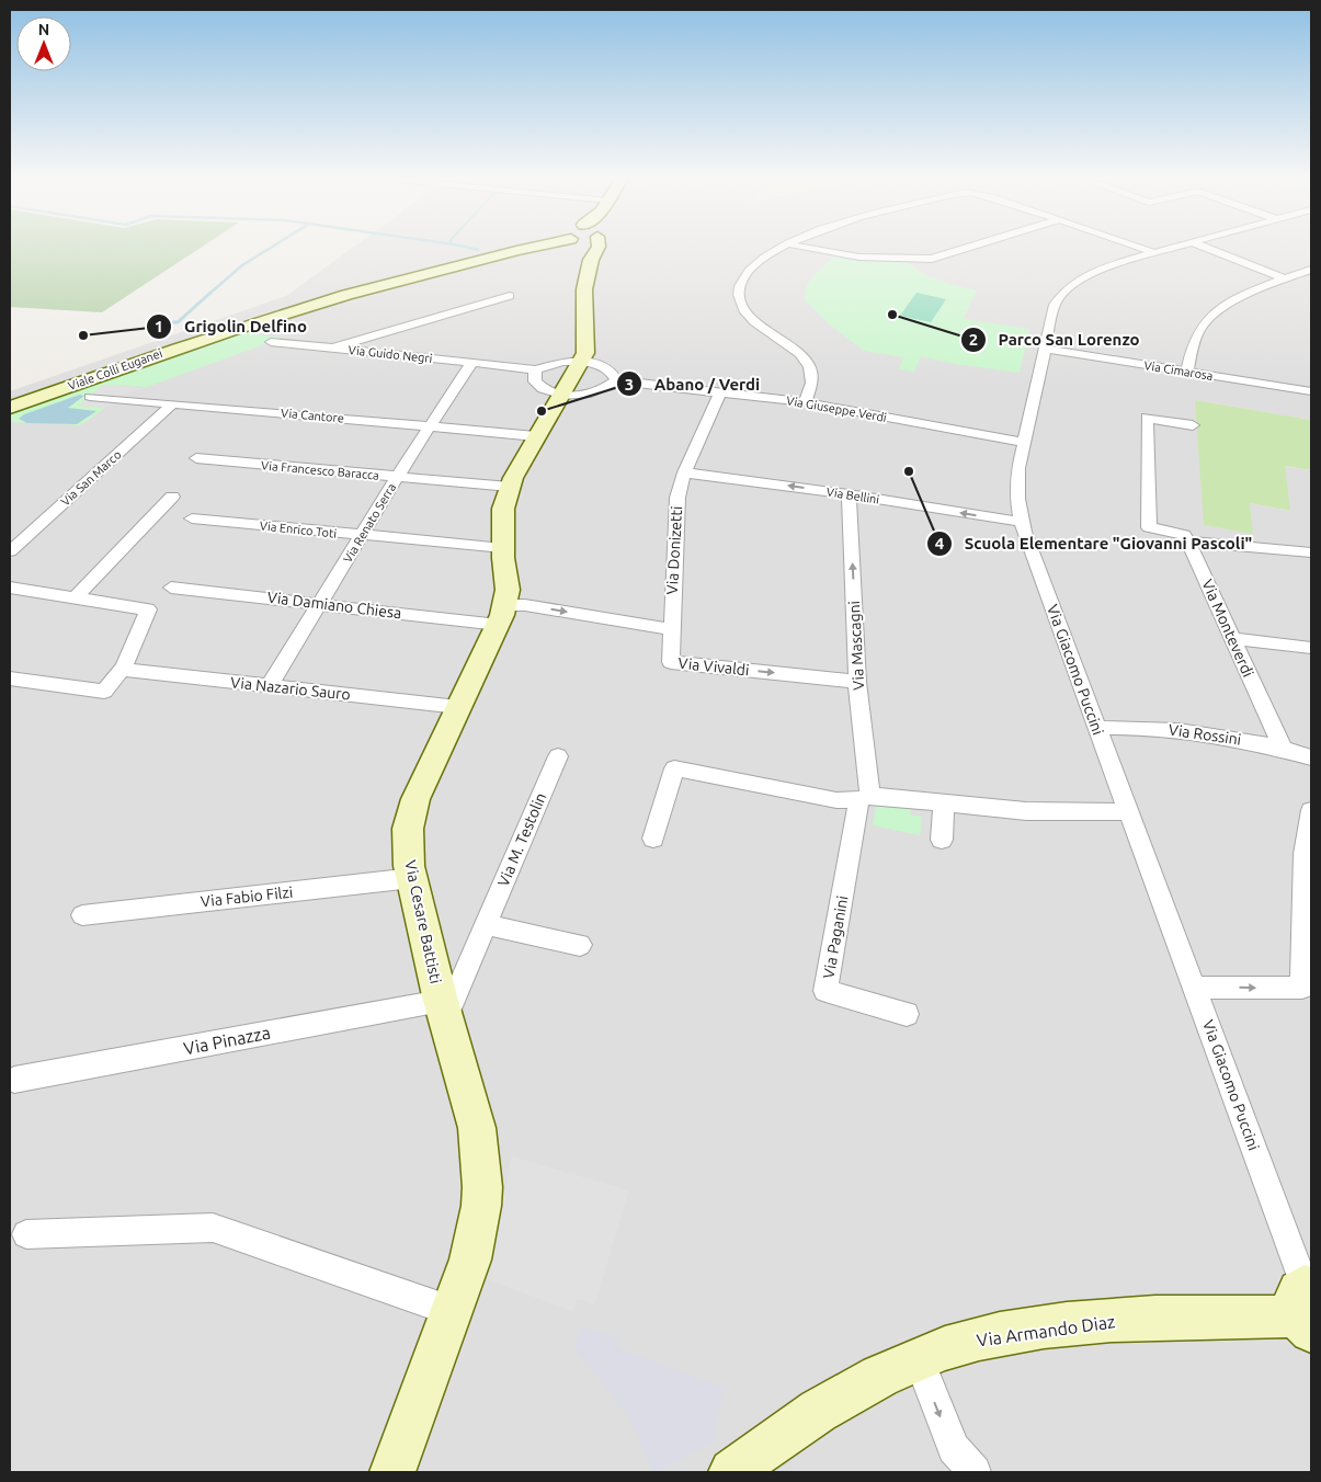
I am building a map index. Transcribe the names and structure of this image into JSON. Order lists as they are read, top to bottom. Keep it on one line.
{"streets":{"main road":["Viale Colli Euganei","Via Cesare Battisti","Via Armando Diaz"],"street":["Via Guido Negri","Via Cimarosa","Via Giuseppe Verdi","Via Cantore","Via Francesco Baracca","Via San Marco","Via Bellini","Via Renato Serra","Via Enrico Toti","Via Donizetti","Via Damiano Chiesa","Via Monteverdi","Via Mascagni","Via Vivaldi","Via Giacomo Puccini","Via Nazario Sauro","Via Rossini","Via M. Testolin","Via Fabio Filzi","Via Paganini","Via Pinazza"]},"crossings":[["Via Guido Negri","Via Renato Serra"],["Via Cimarosa","Via Giacomo Puccini"],["Via Giuseppe Verdi","Via Donizetti"],["Via Giuseppe Verdi","Via Giacomo Puccini"],["Via Cantore","Via San Marco"],["Via Cantore","Via Renato Serra"],["Via Cantore","Via Cesare Battisti"],["Via Francesco Baracca","Via Renato Serra"],["Via Francesco Baracca","Via Cesare Battisti"],["Via Bellini","Via Donizetti"],["Via Bellini","Via Mascagni"],["Via Bellini","Via Giacomo Puccini"],["Via Renato Serra","Via Enrico Toti"],["Via Renato Serra","Via Damiano Chiesa"],["Via Renato Serra","Via Nazario Sauro"],["Via Enrico Toti","Via Cesare Battisti"],["Via Donizetti","Via Vivaldi"],["Via Damiano Chiesa","Via Cesare Battisti"],["Via Monteverdi","Via Rossini"],["Via Mascagni","Via Vivaldi"],["Via Mascagni","Via Paganini"],["Via Giacomo Puccini","Via Rossini"],["Via Giacomo Puccini","Via Armando Diaz"],["Via Nazario Sauro","Via Cesare Battisti"],["Via M. Testolin","Via Cesare Battisti"],["Via M. Testolin","Via Pinazza"],["Via Fabio Filzi","Via Cesare Battisti"],["Via Cesare Battisti","Via Pinazza"]],"one_way":["Via Bellini","Via Mascagni","Via Vivaldi"],"places":["Parco San Lorenzo","Grigolin Delfino","Abano / Verdi","Scuola Elementare \"Giovanni Pascoli\""],"north":"top"}
